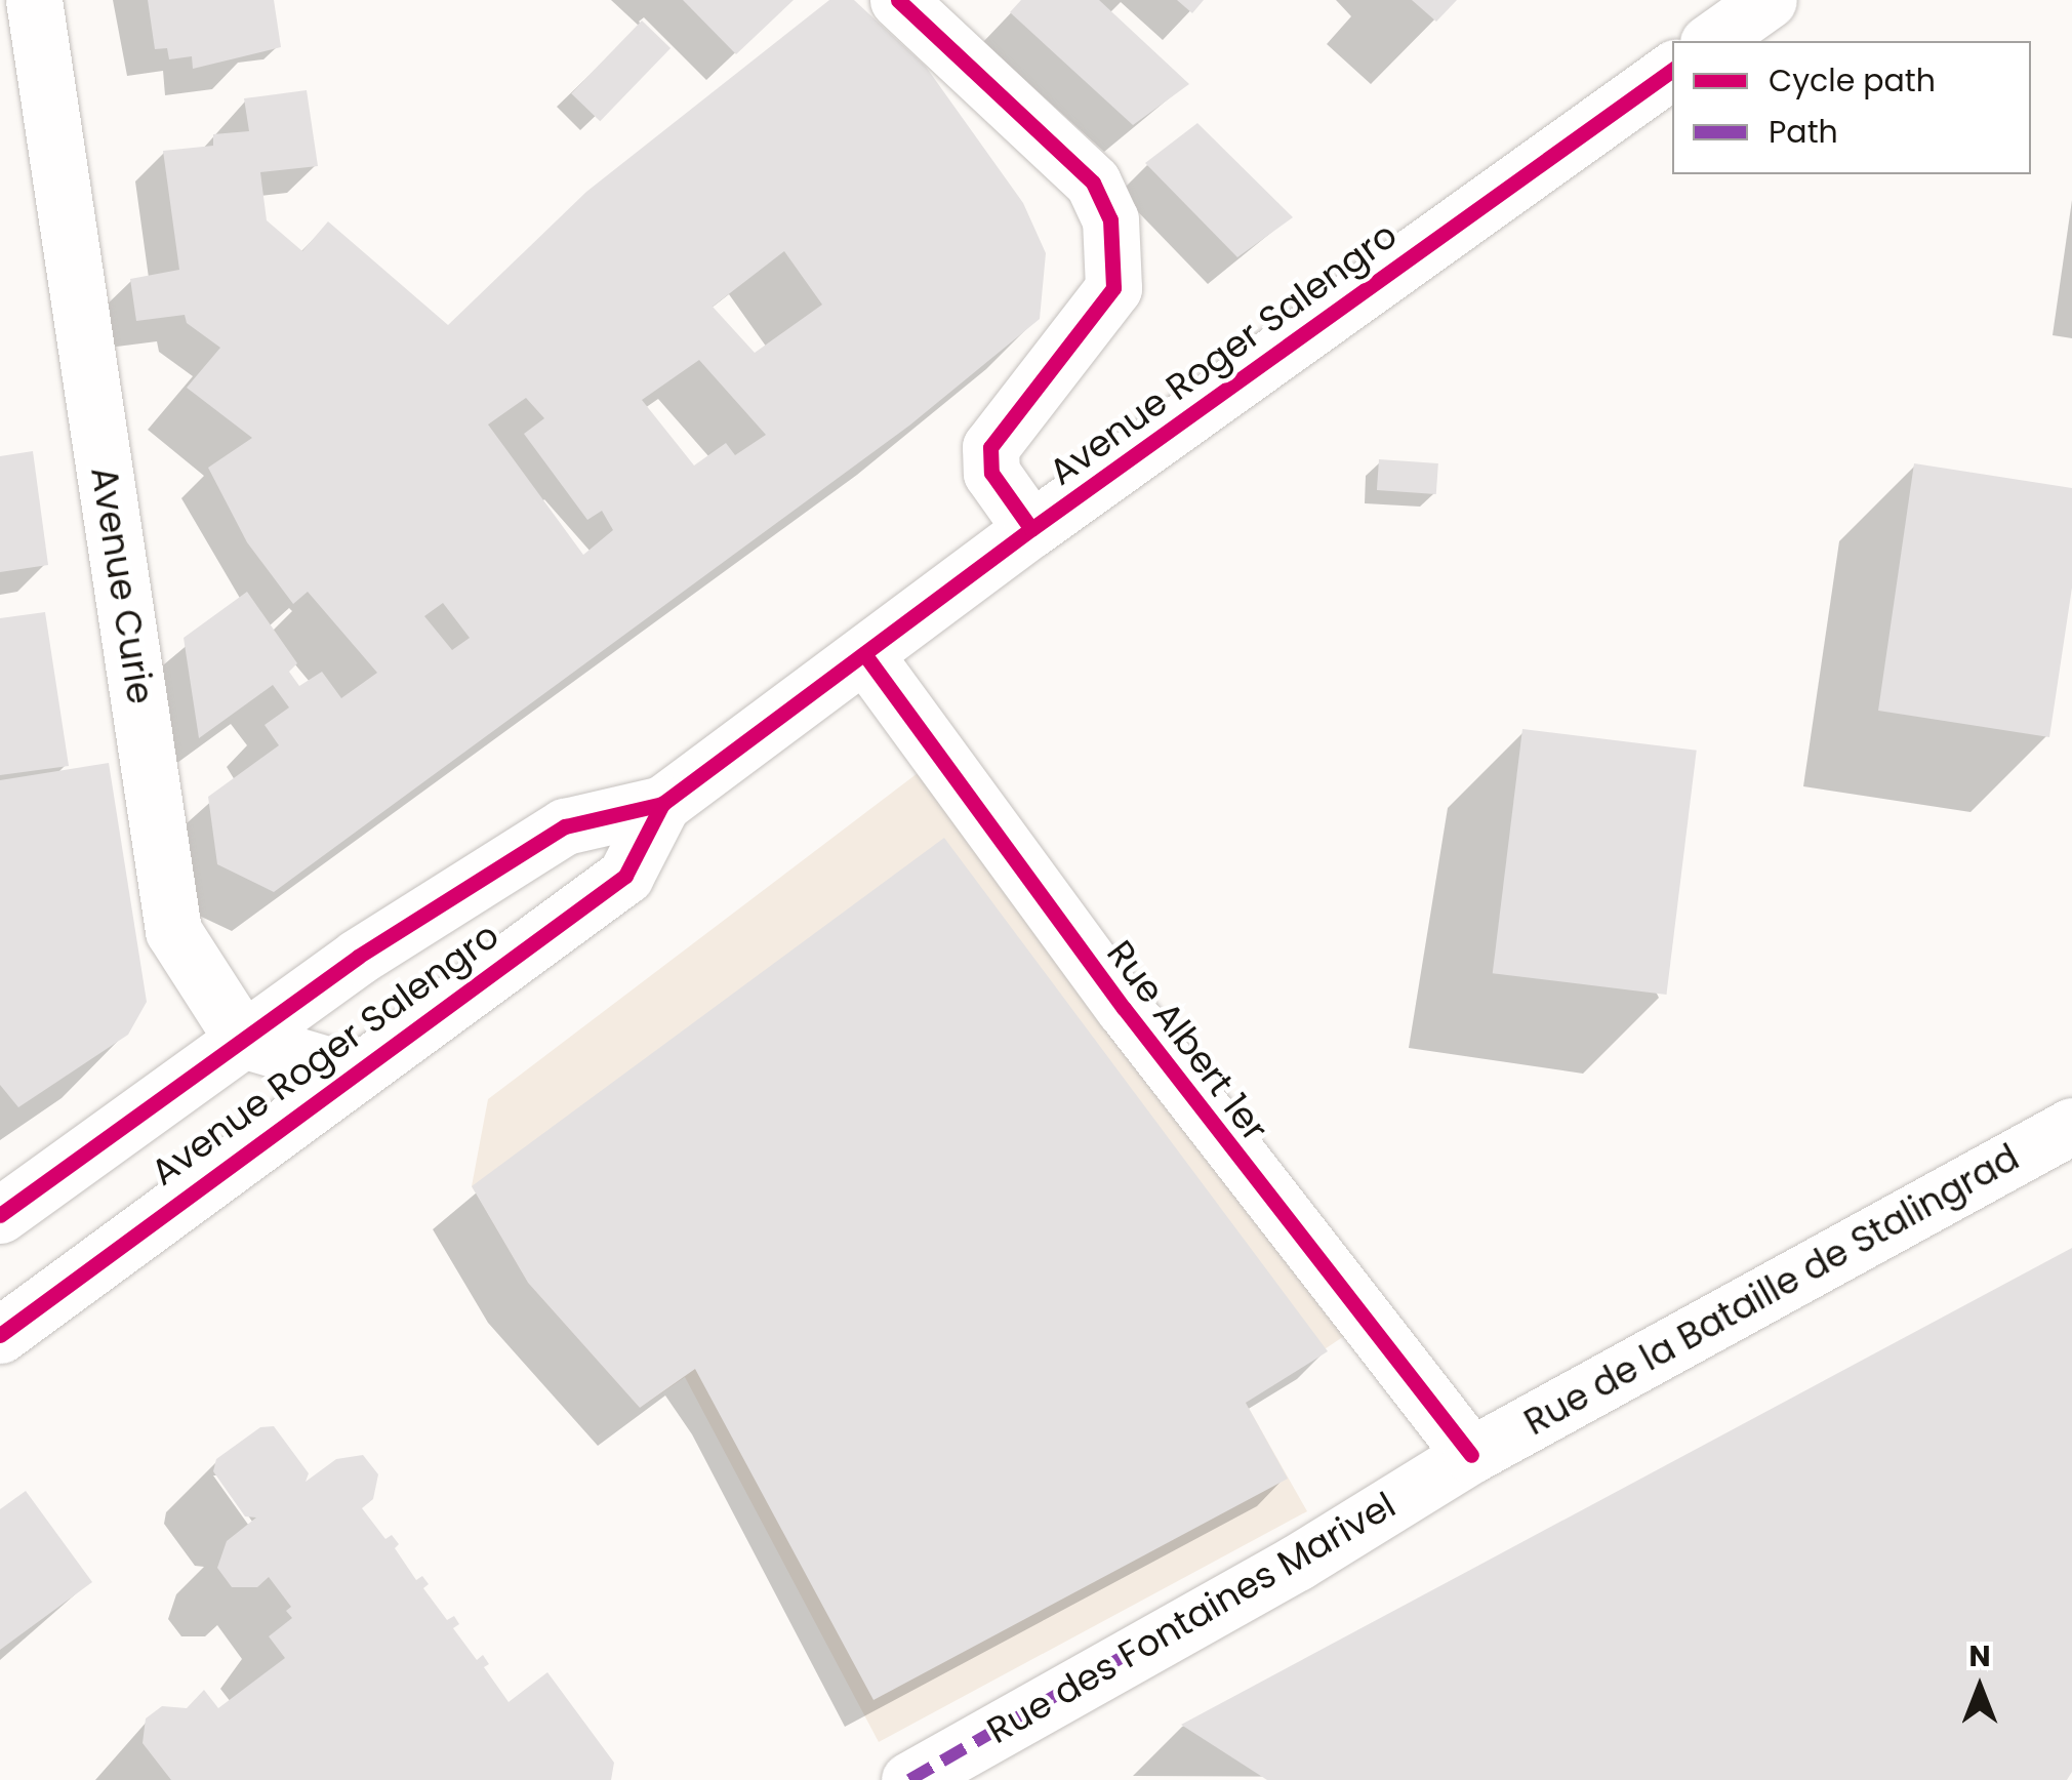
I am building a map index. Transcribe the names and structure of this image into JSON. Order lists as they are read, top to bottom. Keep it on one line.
{"streets":{"street":["Avenue Roger Salengro","Avenue Curie","Rue Albert 1er","Rue de la Bataille de Stalingrad","Rue des Fontaines Marivel"]},"crossings":[["Avenue Roger Salengro","Avenue Curie"],["Avenue Roger Salengro","Rue Albert 1er"],["Rue Albert 1er","Rue de la Bataille de Stalingrad"],["Rue Albert 1er","Rue des Fontaines Marivel"],["Rue de la Bataille de Stalingrad","Rue des Fontaines Marivel"]],"legend":["Cycle path","Path"],"north":"top"}
